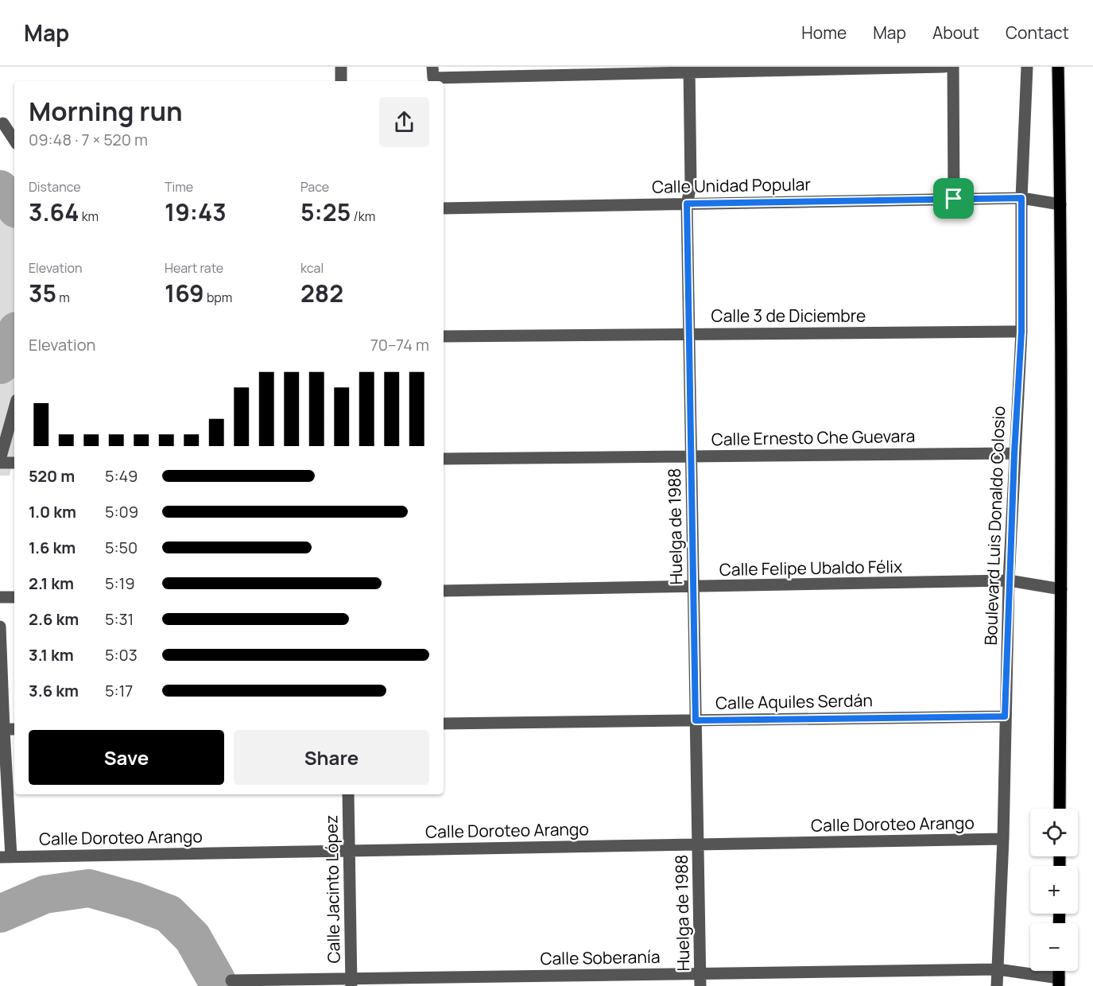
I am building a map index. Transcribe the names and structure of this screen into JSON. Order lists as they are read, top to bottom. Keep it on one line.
{"streets":{"street":["Calle Unidad Popular","Calle 3 de Diciembre","Calle Ernesto Che Guevara","Boulevard Luis Donaldo Colosio","Huelga de 1988","Calle Felipe Ubaldo Félix","Calle Aquiles Serdán","Calle Doroteo Arango","Calle Jacinto López","Calle Soberanía"]},"crossings":[["Calle Unidad Popular","Boulevard Luis Donaldo Colosio"],["Calle Unidad Popular","Huelga de 1988"],["Calle 3 de Diciembre","Boulevard Luis Donaldo Colosio"],["Calle 3 de Diciembre","Huelga de 1988"],["Calle Ernesto Che Guevara","Boulevard Luis Donaldo Colosio"],["Calle Ernesto Che Guevara","Huelga de 1988"],["Boulevard Luis Donaldo Colosio","Calle Felipe Ubaldo Félix"],["Boulevard Luis Donaldo Colosio","Calle Aquiles Serdán"],["Boulevard Luis Donaldo Colosio","Calle Doroteo Arango"],["Boulevard Luis Donaldo Colosio","Calle Soberanía"],["Huelga de 1988","Calle Felipe Ubaldo Félix"],["Huelga de 1988","Calle Aquiles Serdán"],["Huelga de 1988","Calle Doroteo Arango"],["Huelga de 1988","Calle Soberanía"],["Calle Doroteo Arango","Calle Jacinto López"],["Calle Jacinto López","Calle Soberanía"]],"page":{"header":"Map","nav":["Home","Map","About","Contact"],"heading":["Morning run","09:48 · 7 × 520 m"],"stats":[["Distance","3.64 km"],["Time","19:43"],["Pace","5:25 /km"],["Elevation","35 m"],["Heart rate","169 bpm"],["kcal","282"]],"chart":["Elevation","70–74 m"],"list":[{"name":"520 m","note":"5:49"},{"name":"1.0 km","note":"5:09"},{"name":"1.6 km","note":"5:50"},{"name":"2.1 km","note":"5:19"},{"name":"2.6 km","note":"5:31"},{"name":"3.1 km","note":"5:03"},{"name":"3.6 km","note":"5:17"}],"buttons":["Save","Share"],"map_buttons":["+","−"]}}
